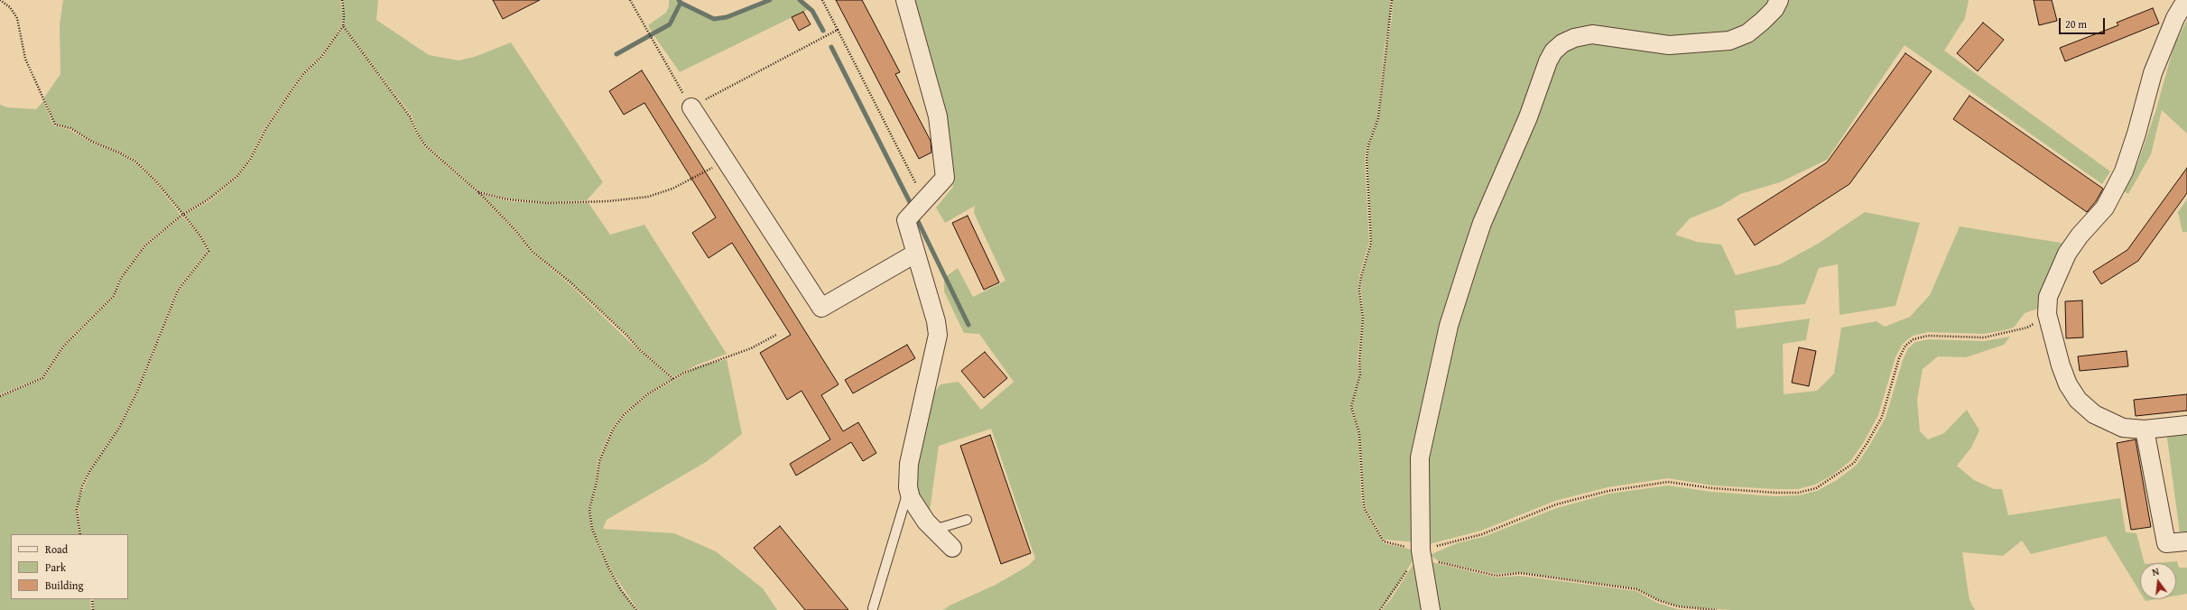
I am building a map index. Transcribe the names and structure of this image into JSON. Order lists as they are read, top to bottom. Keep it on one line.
{"legend":["Road","Park","Building"],"scale_bar":"20 m","north":"top"}
